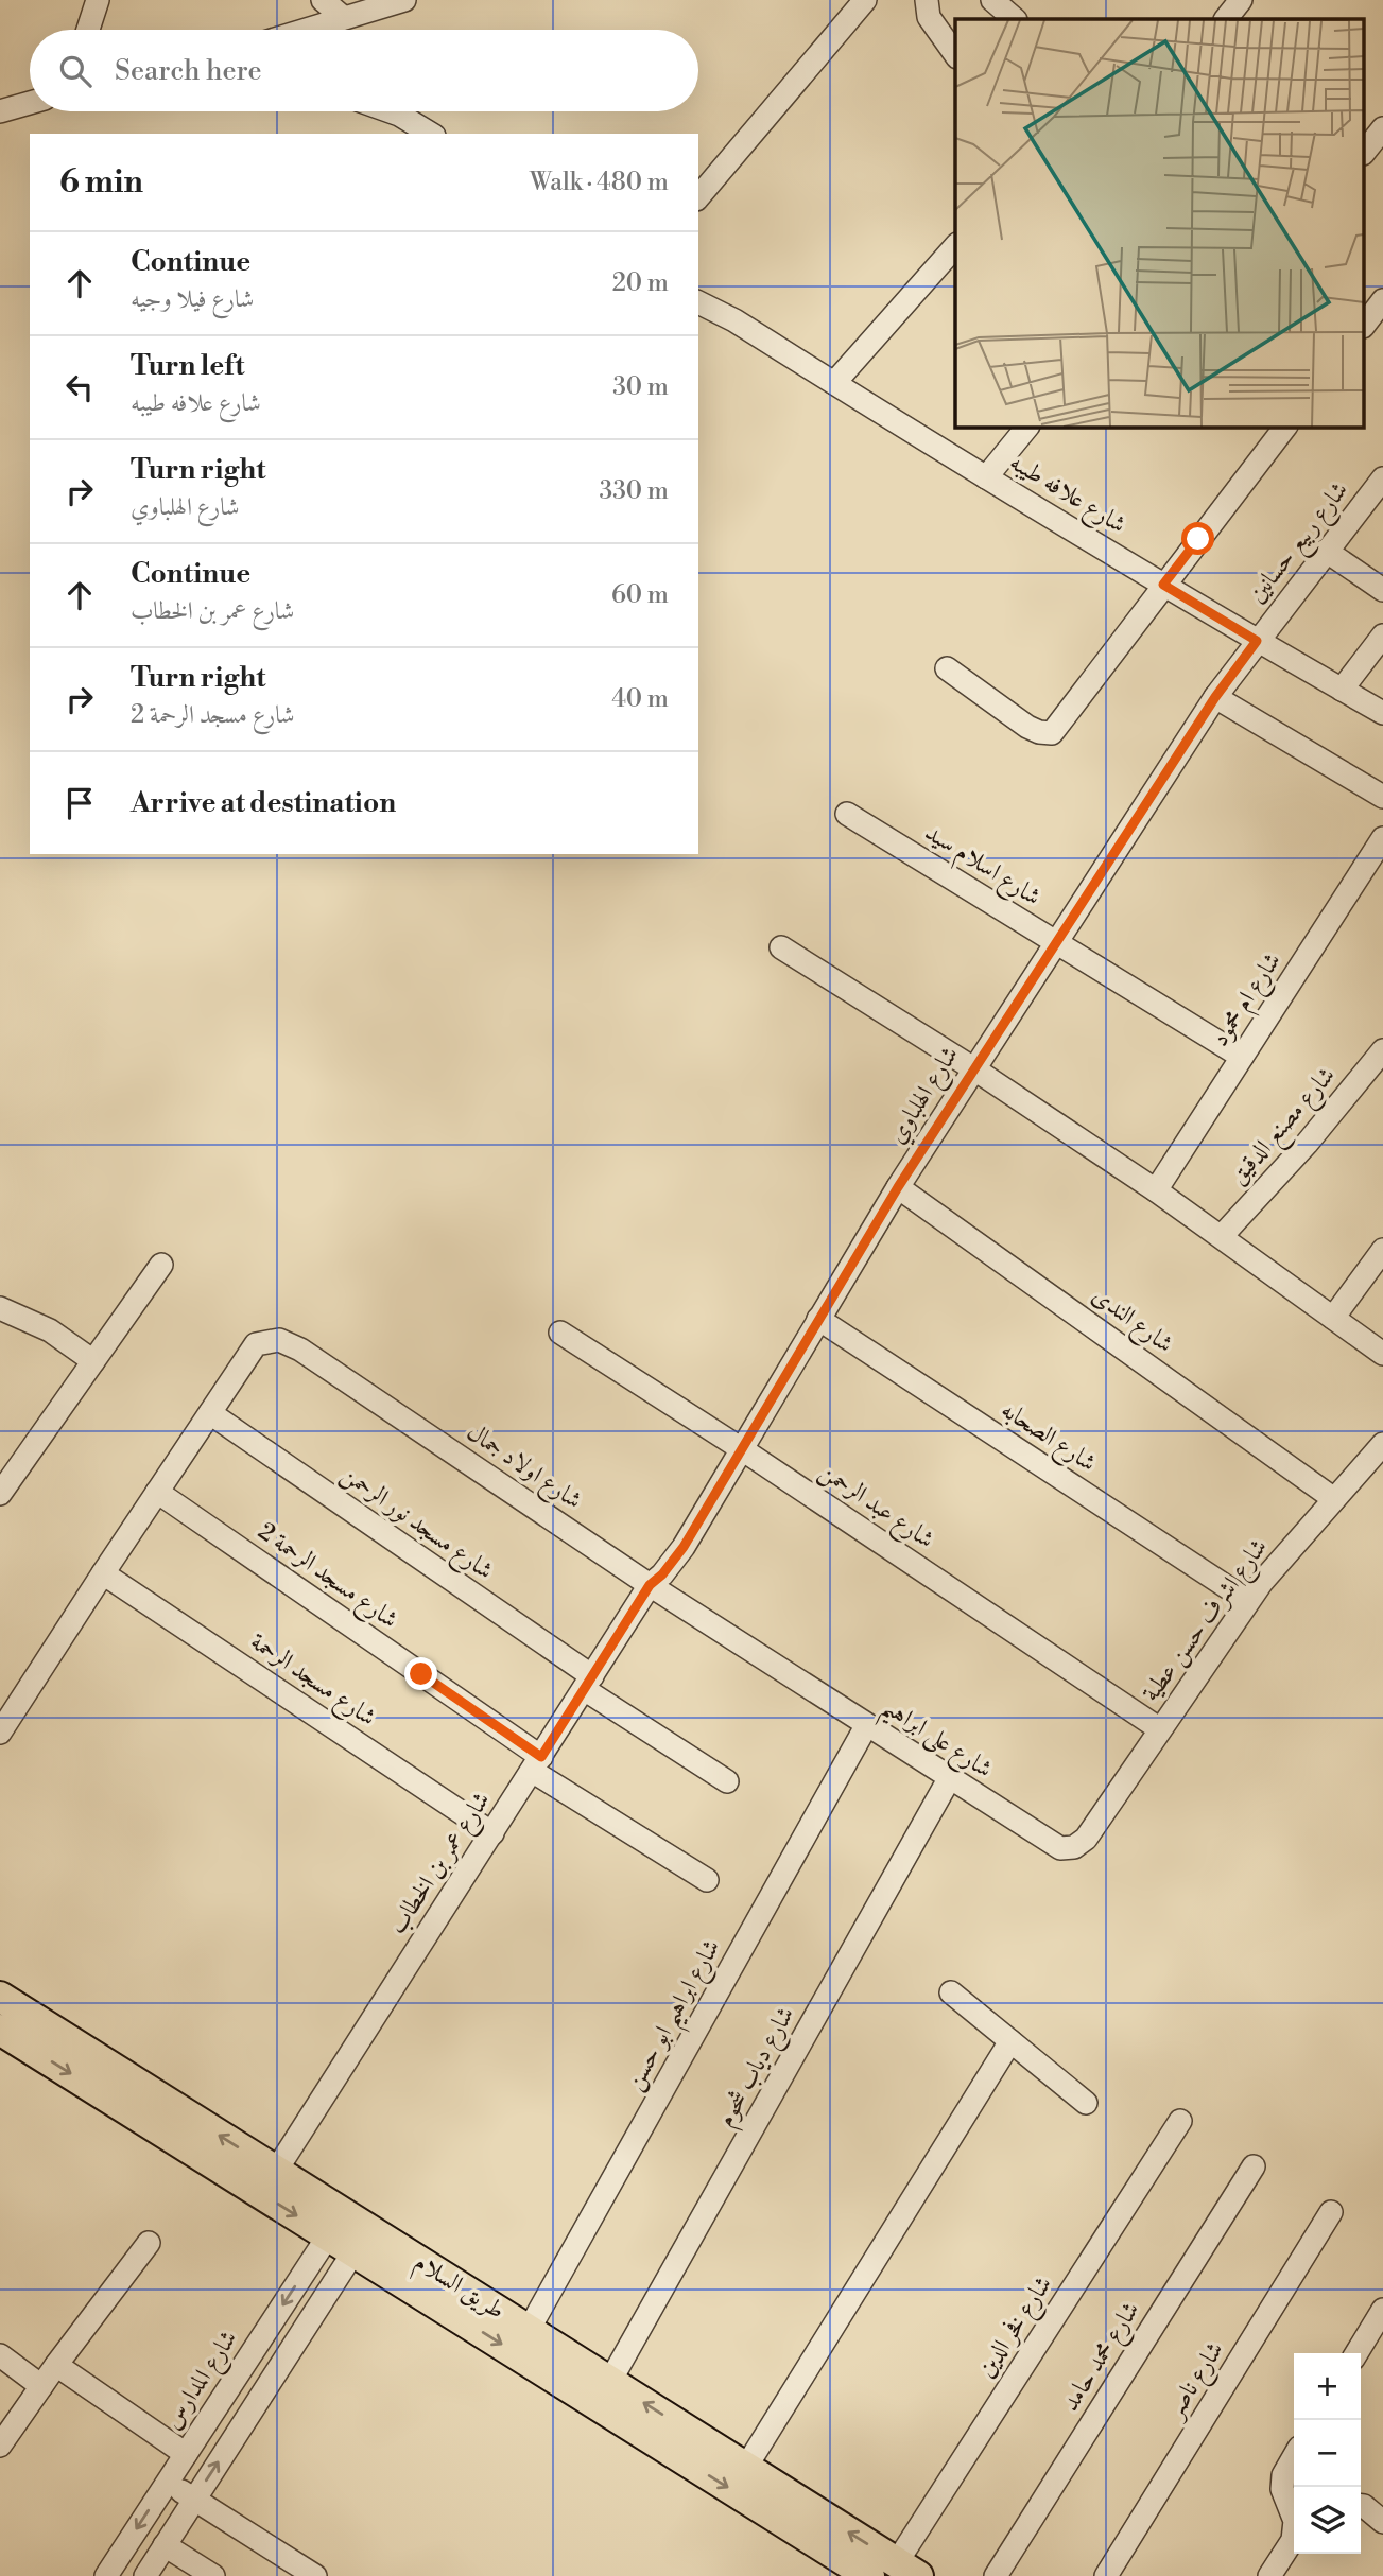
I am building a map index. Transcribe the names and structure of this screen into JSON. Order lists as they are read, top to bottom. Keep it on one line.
{"streets":{"main road":["طريق السلام"],"street":["شارع علافه طيبه","شارع ربيع حسانين","شارع اسلام سيد","شارع ام محمود","شارع الهلباوي","شارع مصنع الدقيق","شارع الندى","شارع الصحابه","شارع اولاد جمال","شارع عبد الرحمن","شارع مسجد نور الرحمن","شارع مسجد الرحمة 2","شارع اشرف حسن عطية","شارع مسجد الرحمة","شارع على ابراهيم","شارع عمر بن الخطاب","شارع ابراهيم ابو حسن","شارع دياب شحوم","شارع فخر الدين","شارع محمد حامد","شارع المدارس","شارع ناصر"]},"crossings":[["شارع علافه طيبه","شارع ربيع حسانين"],["شارع علافه طيبه","شارع الهلباوي"],["شارع ربيع حسانين","شارع الهلباوي"],["شارع اسلام سيد","شارع ام محمود"],["شارع اسلام سيد","شارع الهلباوي"],["شارع الهلباوي","شارع الندى"],["شارع الهلباوي","شارع الصحابه"],["شارع الهلباوي","شارع اولاد جمال"],["شارع الهلباوي","شارع عبد الرحمن"],["شارع الهلباوي","شارع على ابراهيم"],["شارع الهلباوي","شارع عمر بن الخطاب"],["شارع الندى","شارع اشرف حسن عطية"],["شارع الصحابه","شارع اشرف حسن عطية"],["شارع اولاد جمال","شارع مسجد نور الرحمن"],["شارع اولاد جمال","شارع مسجد الرحمة 2"],["شارع اولاد جمال","شارع مسجد الرحمة"],["شارع اولاد جمال","شارع على ابراهيم"],["شارع اولاد جمال","شارع عمر بن الخطاب"],["شارع عبد الرحمن","شارع اشرف حسن عطية"],["شارع عبد الرحمن","شارع على ابراهيم"],["شارع مسجد نور الرحمن","شارع عمر بن الخطاب"],["شارع مسجد الرحمة 2","شارع عمر بن الخطاب"],["شارع اشرف حسن عطية","شارع على ابراهيم"],["شارع مسجد الرحمة","شارع عمر بن الخطاب"],["شارع على ابراهيم","شارع عمر بن الخطاب"],["شارع على ابراهيم","شارع ابراهيم ابو حسن"],["شارع على ابراهيم","شارع دياب شحوم"],["شارع عمر بن الخطاب","طريق السلام"],["شارع ابراهيم ابو حسن","طريق السلام"],["شارع دياب شحوم","طريق السلام"],["طريق السلام","شارع فخر الدين"],["طريق السلام","شارع المدارس"]],"page":{"search":"Search here","heading":["6 min","Walk · 480 m"],"list":[["Continue","شارع فيلا وجيه","20 m"],["Turn left","شارع علافه طيبه","30 m"],["Turn right","شارع الهلباوي","330 m"],["Continue","شارع عمر بن الخطاب","60 m"],["Turn right","شارع مسجد الرحمة 2","40 m"],"Arrive at destination"],"map_buttons":["+","−"]}}
